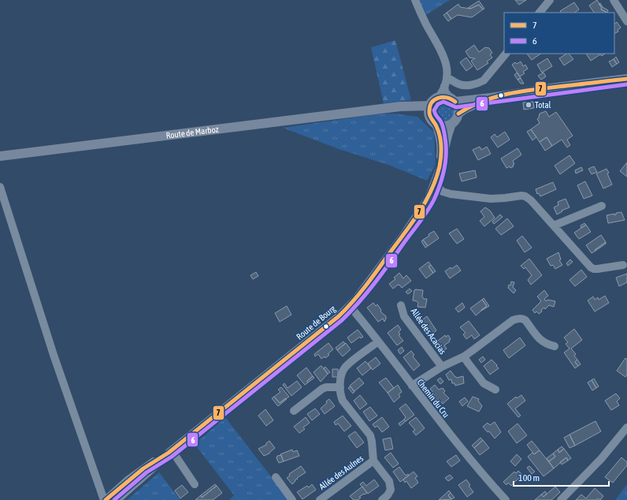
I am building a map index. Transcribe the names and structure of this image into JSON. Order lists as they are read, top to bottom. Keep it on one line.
{"streets":{"main road":["Route de Marboz"],"street":["Route de Bourg","Allée des Acacias","Chemin du Cru","Allée des Aulnes"]},"crossings":[["Route de Marboz","Route de Bourg"],["Route de Bourg","Chemin du Cru"],["Allée des Acacias","Chemin du Cru"]],"places":["Total"],"lines":["transit line 7","transit line 6"],"legend":["7","6"],"scale_bar":"100 m"}
